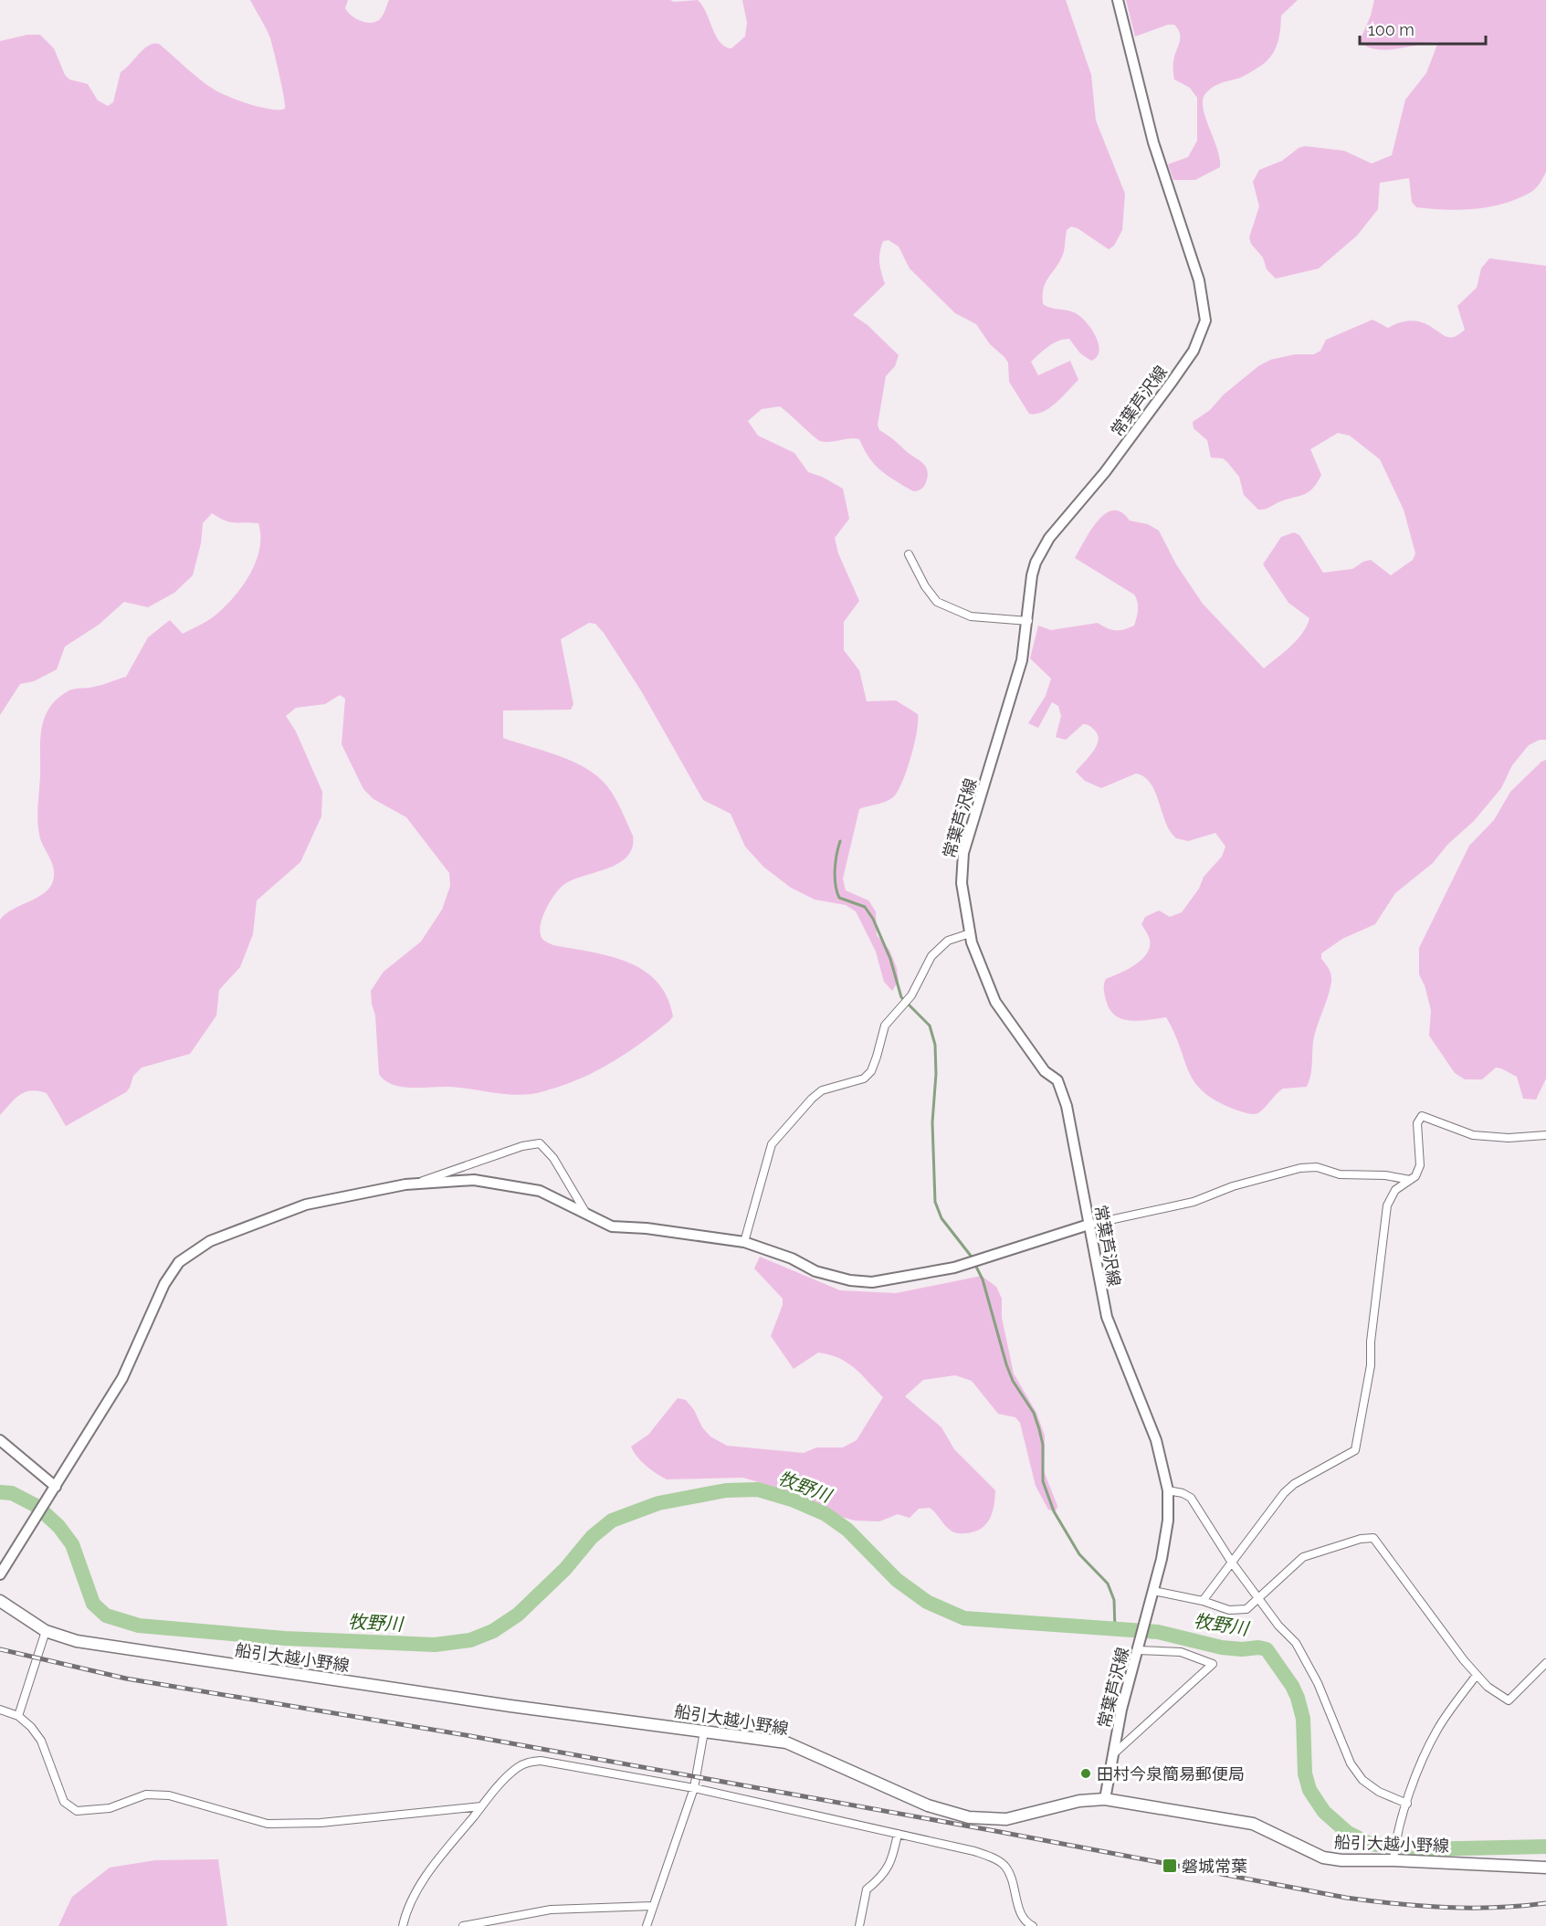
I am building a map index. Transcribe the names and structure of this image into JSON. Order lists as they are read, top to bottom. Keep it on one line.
{"streets":{"main road":["常葉芦沢線","船引大越小野線"]},"crossings":[["常葉芦沢線","船引大越小野線"]],"water":["牧野川"],"places":{"other":["田村今泉簡易郵便局"],"transit":["磐城常葉"]},"scale_bar":"100 m"}
